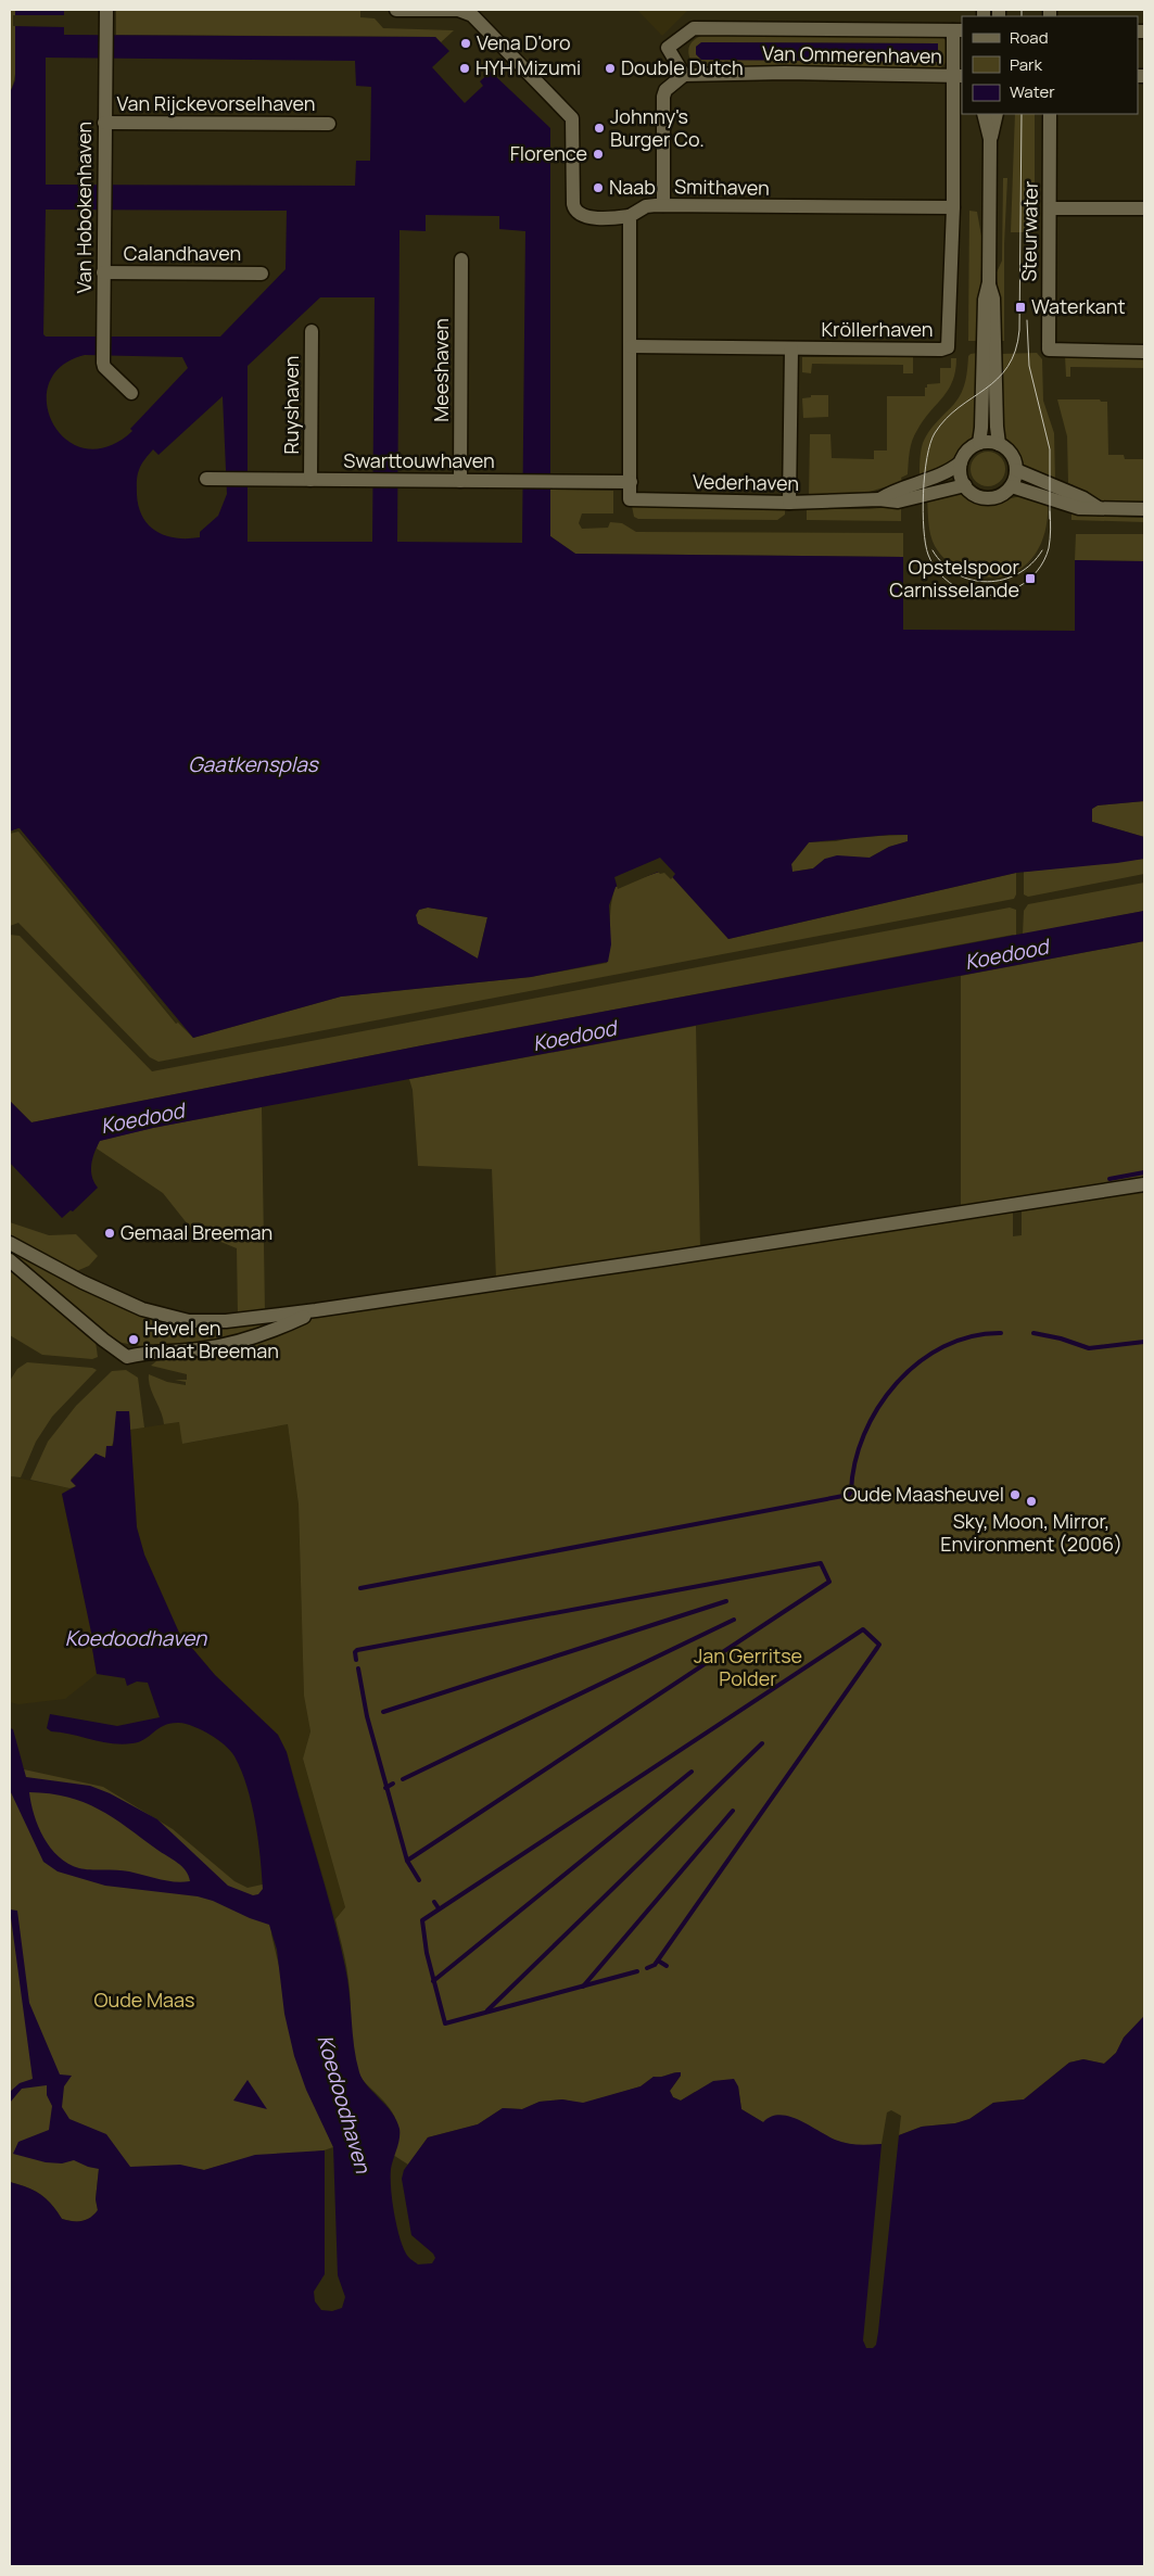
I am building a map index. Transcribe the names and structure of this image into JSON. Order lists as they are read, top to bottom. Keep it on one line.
{"streets":{"street":["Van Ommerenhaven","Van Rijckevorselhaven","Smithaven","Van Hobokenhaven","Steurwater","Calandhaven","Kröllerhaven","Meeshaven","Ruyshaven","Swarttouwhaven","Vederhaven"]},"crossings":[["Van Ommerenhaven","Kröllerhaven"],["Van Rijckevorselhaven","Van Hobokenhaven"],["Smithaven","Kröllerhaven"],["Van Hobokenhaven","Calandhaven"],["Meeshaven","Swarttouwhaven"],["Ruyshaven","Swarttouwhaven"],["Swarttouwhaven","Vederhaven"]],"water":["Gaatkensplas","Koedood","Koedoodhaven"],"parks":["Jan Gerritse Polder","Oude Maas"],"places":{"other":["Vena D'oro","HYH Mizumi","Double Dutch","Johnny's Burger Co.","Florence","Naab","Gemaal Breeman","Hevel en inlaat Breeman","Oude Maasheuvel","Sky, Moon, Mirror, Environment (2006)"],"transit":["Waterkant","Opstelspoor Carnisselande"]},"legend":["Road","Park","Water"]}
